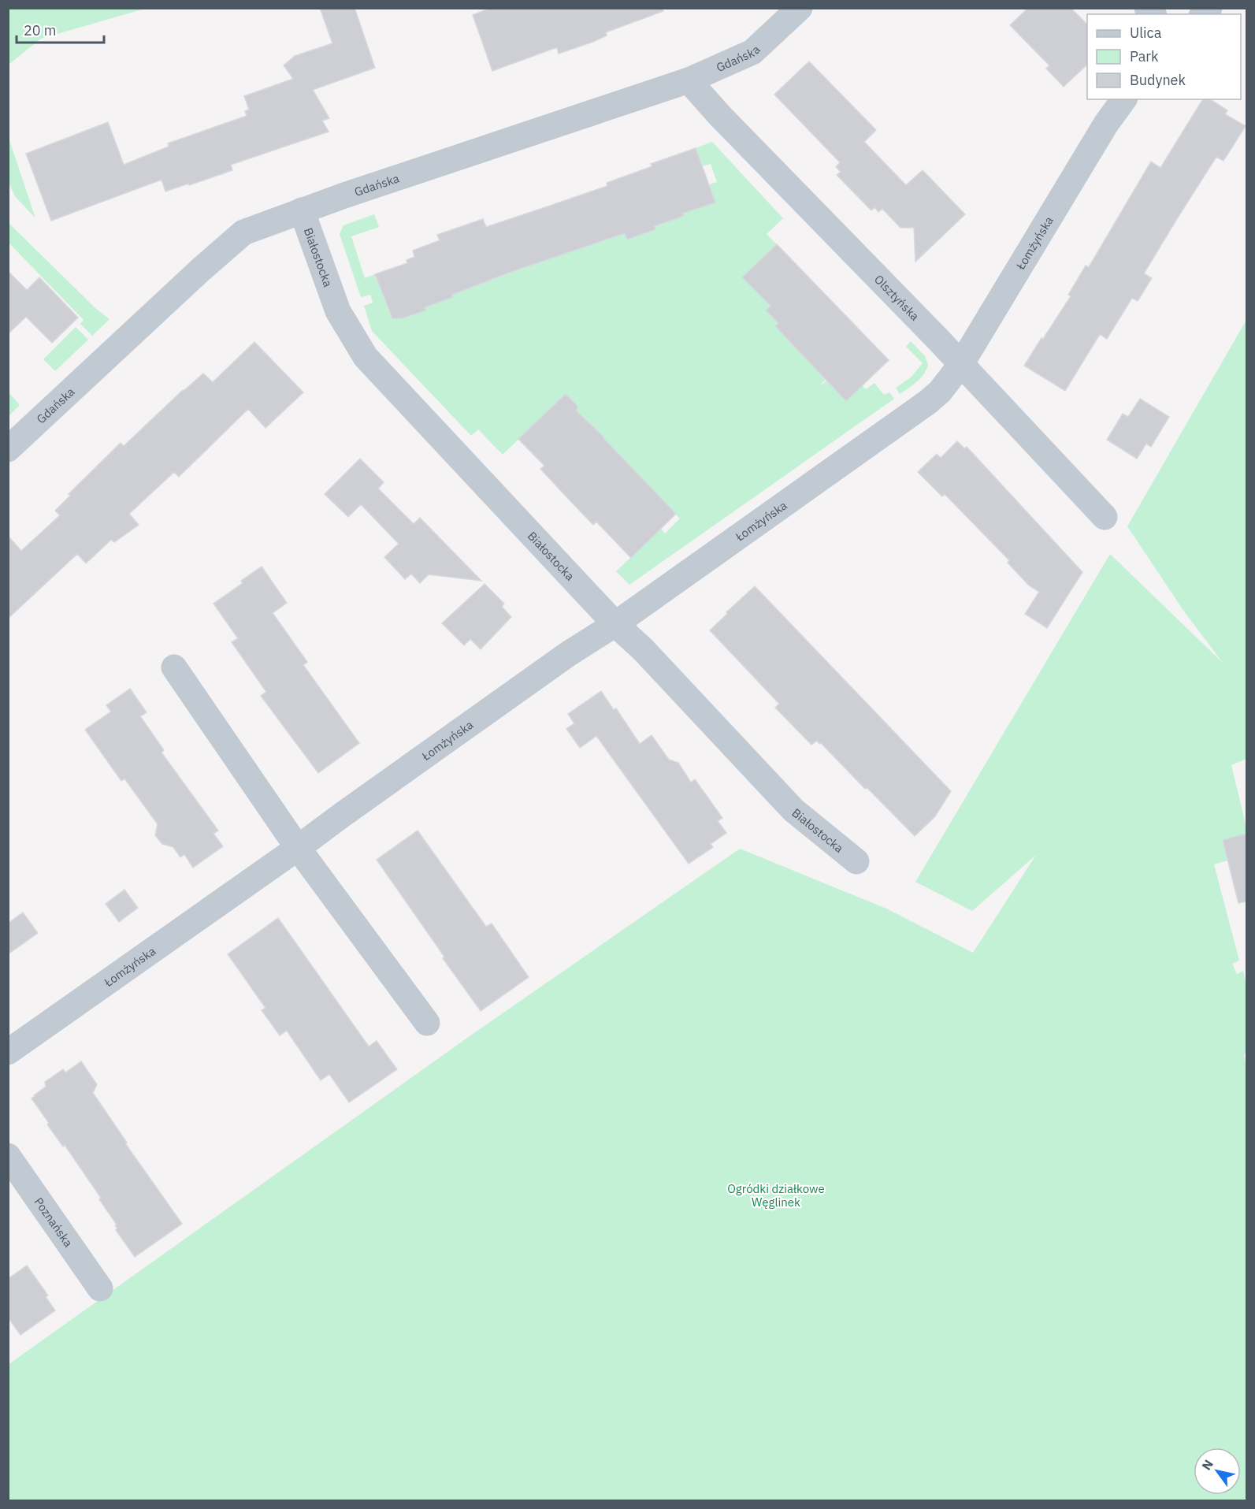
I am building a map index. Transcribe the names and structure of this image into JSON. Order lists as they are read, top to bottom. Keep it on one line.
{"streets":{"street":["Gdańska","Łomżyńska","Białostocka","Olsztyńska","Poznańska"]},"crossings":[["Gdańska","Białostocka"],["Gdańska","Olsztyńska"],["Łomżyńska","Białostocka"],["Łomżyńska","Olsztyńska"]],"parks":["Ogródki działkowe Węglinek"],"legend":["Ulica","Park","Budynek"],"scale_bar":"20 m","north":"top left"}
